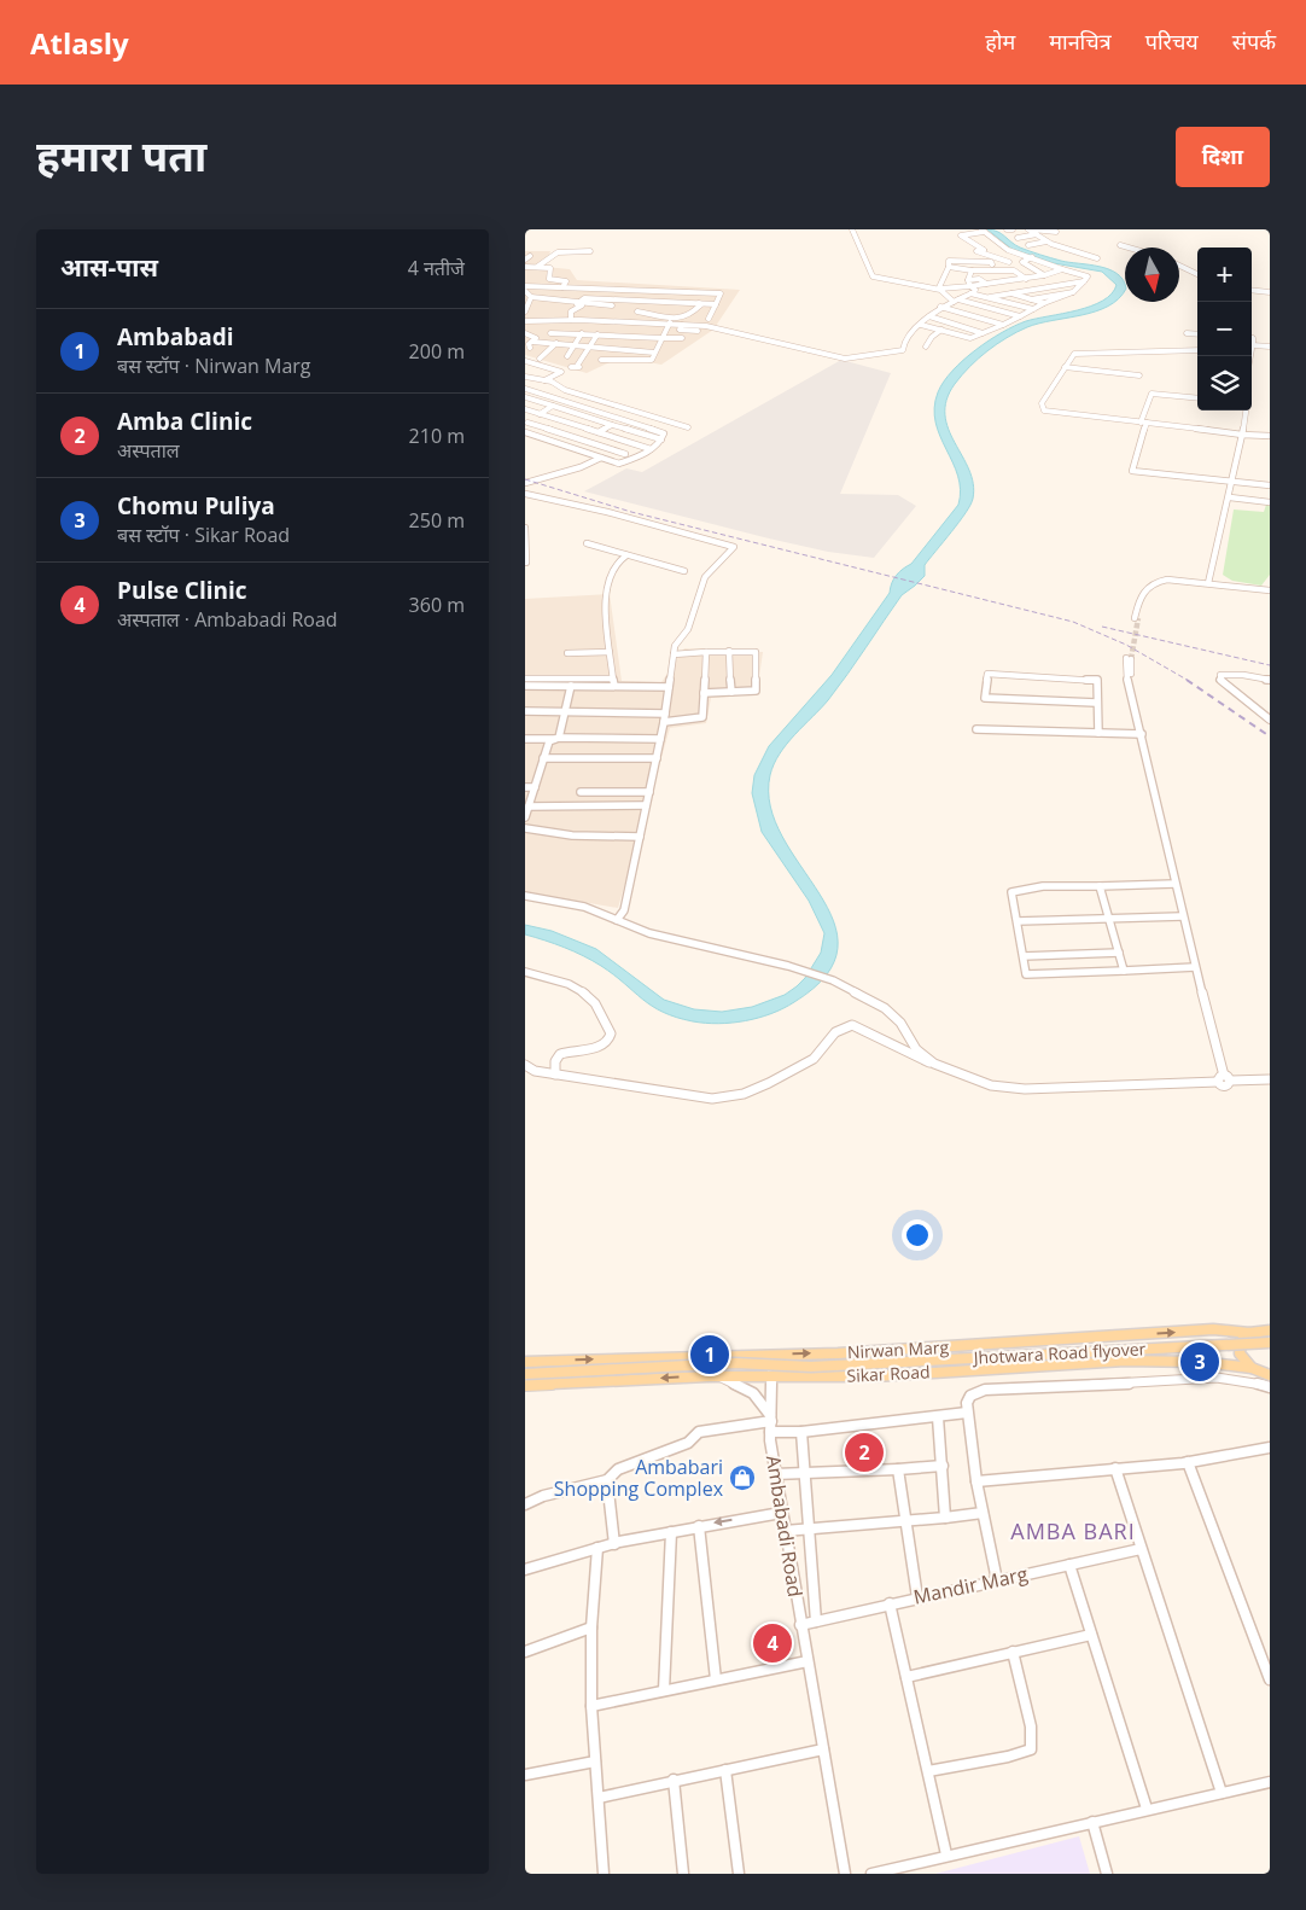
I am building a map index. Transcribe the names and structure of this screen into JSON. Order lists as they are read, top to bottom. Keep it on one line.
{"streets":{"main road":["Nirwan Marg","Jhotwara Road flyover","Sikar Road"],"street":["Ambabadi Road","Mandir Marg"]},"crossings":[["Nirwan Marg","Ambabadi Road"],["Sikar Road","Ambabadi Road"],["Ambabadi Road","Mandir Marg"]],"one_way":["Nirwan Marg"],"districts":["AMBA BARI"],"places":{"shop":["Ambabari Shopping Complex"]},"north":"bottom","page":{"header":"Atlasly","nav":["होम","मानचित्र","परिचय","संपर्क"],"title":"हमारा पता","buttons":"दिशा","heading":["आस-पास","4 नतीजे"],"map_buttons":["+","−"],"list":[{"mark":"1","name":"Ambabadi","note":"बस स्टॉप · Nirwan Marg","value":"200 m"},{"mark":"2","name":"Amba Clinic","note":"अस्पताल","value":"210 m"},{"mark":"3","name":"Chomu Puliya","note":"बस स्टॉप · Sikar Road","value":"250 m"},{"mark":"4","name":"Pulse Clinic","note":"अस्पताल · Ambabadi Road","value":"360 m"}],"pins":["1","3","2","4"]}}
